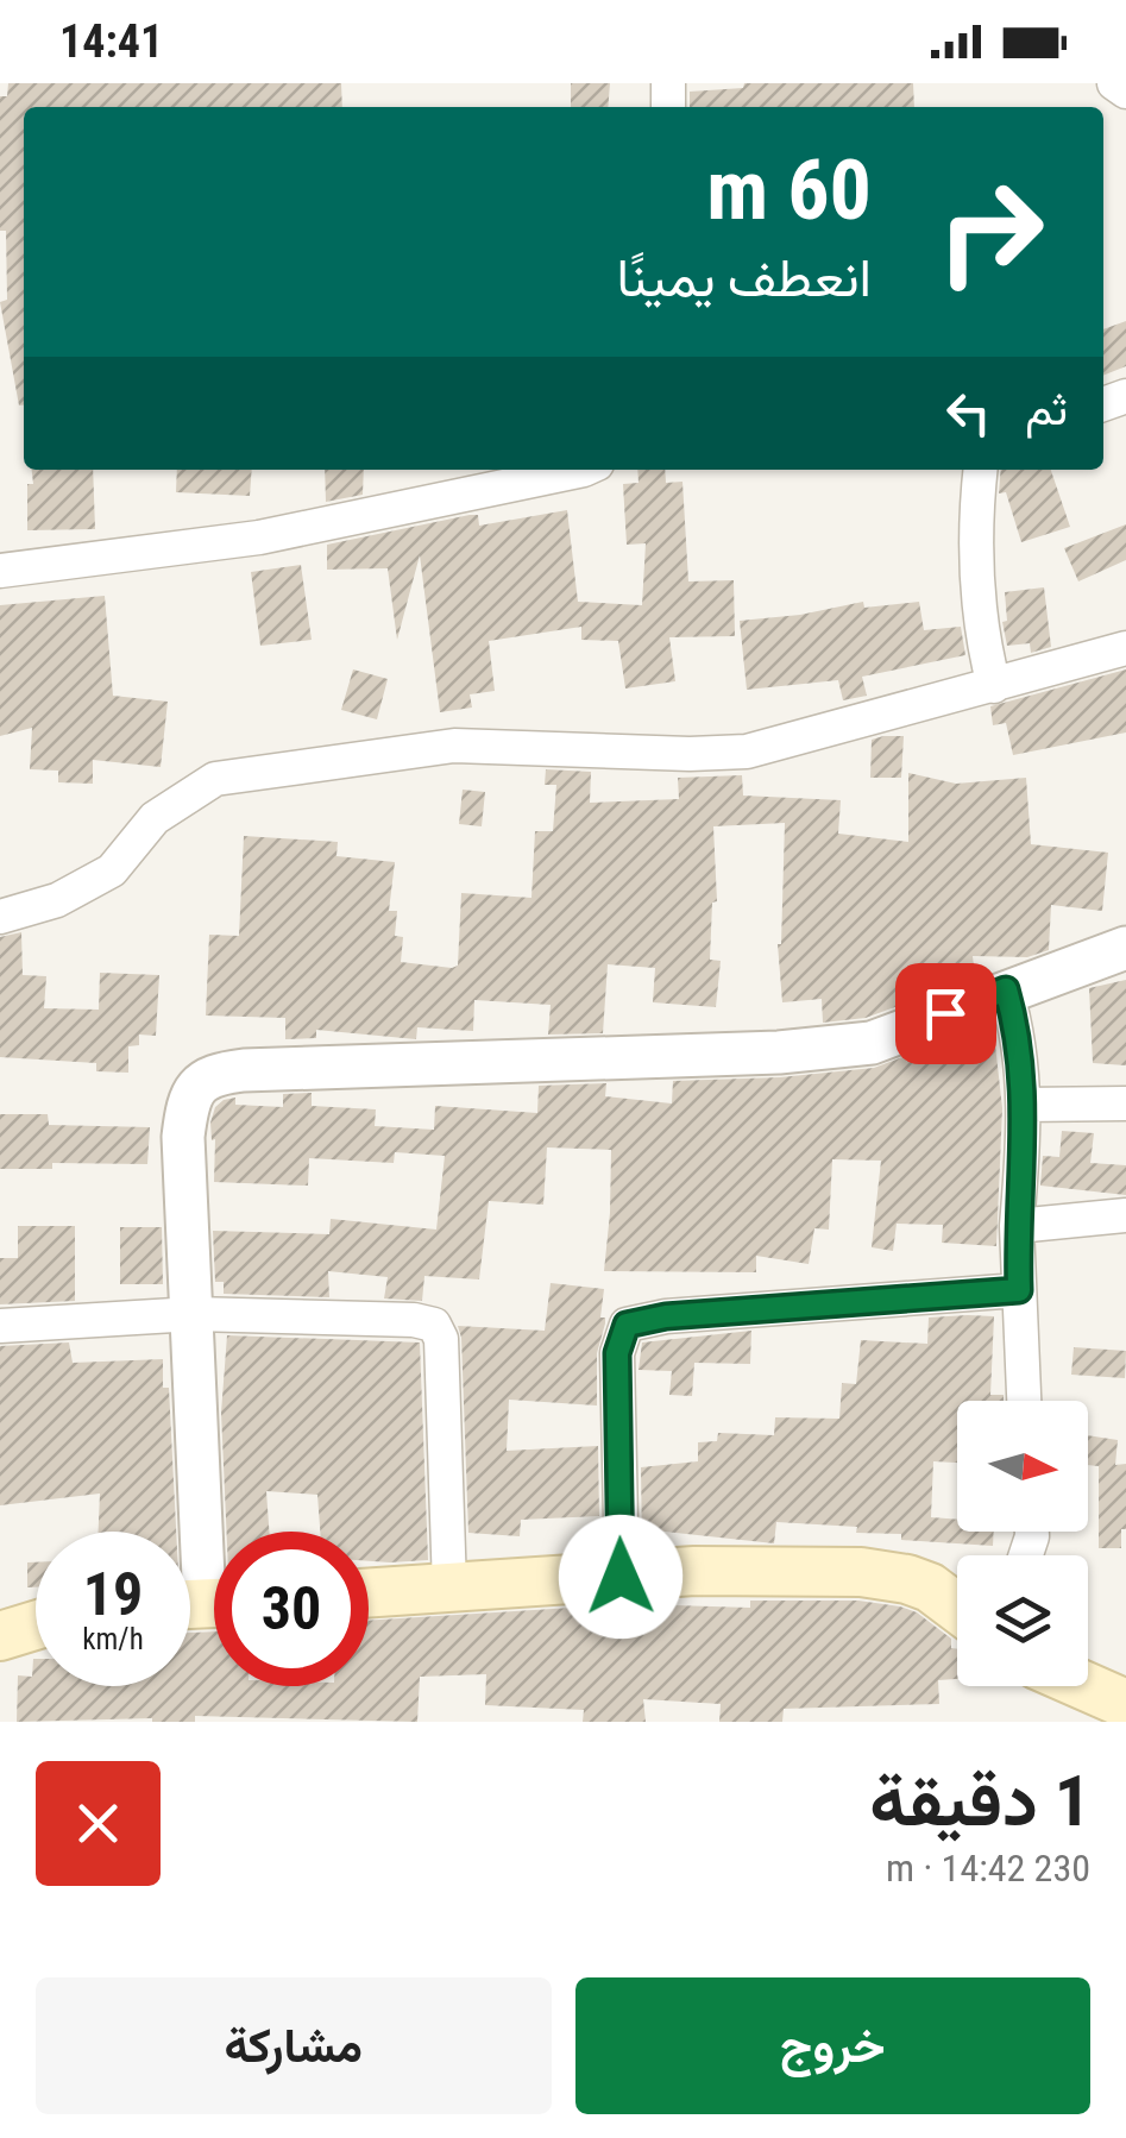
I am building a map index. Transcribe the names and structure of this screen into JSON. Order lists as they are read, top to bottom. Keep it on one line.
{"north":"right","page":{"status":"14:41","turn":["60 m","انعطف يمينًا"],"then":"ثم","speed":"19 km/h","limit":"30","heading":["1 دقيقة","230 m · 14:42"],"buttons":["خروج","مشاركة"]}}
